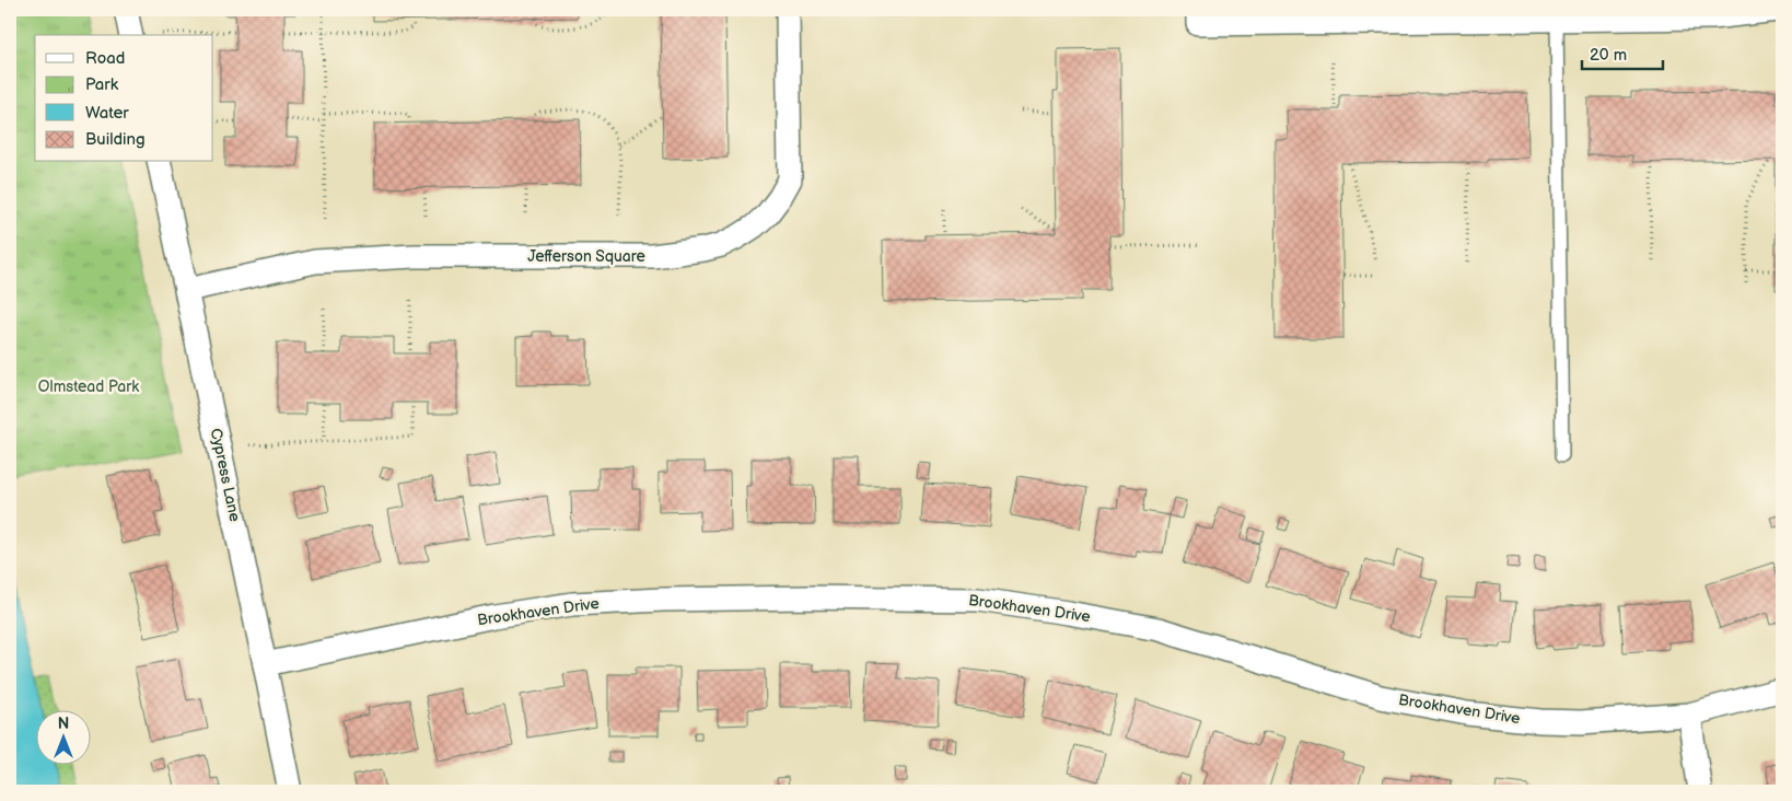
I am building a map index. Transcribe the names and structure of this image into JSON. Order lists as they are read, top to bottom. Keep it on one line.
{"streets":{"street":["Jefferson Square","Cypress Lane","Brookhaven Drive"]},"crossings":[["Jefferson Square","Cypress Lane"],["Cypress Lane","Brookhaven Drive"]],"parks":["Olmstead Park"],"legend":["Road","Park","Water","Building"],"scale_bar":"20 m","north":"top"}
